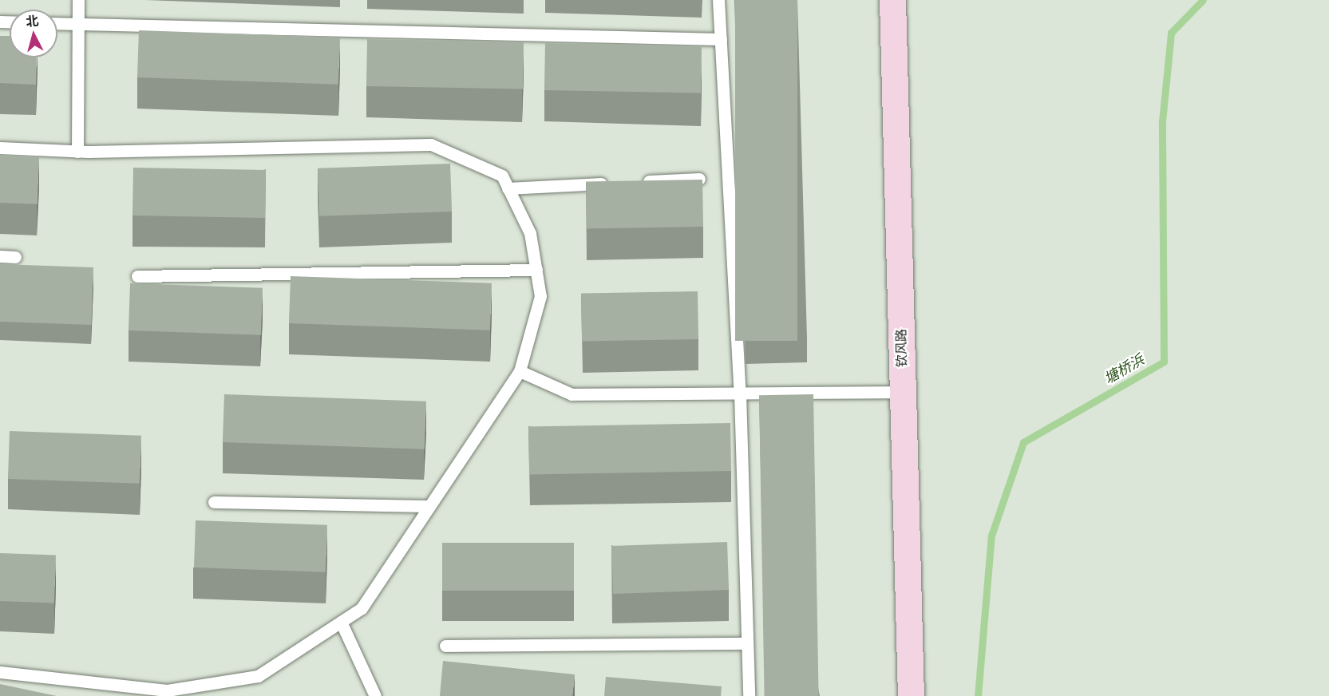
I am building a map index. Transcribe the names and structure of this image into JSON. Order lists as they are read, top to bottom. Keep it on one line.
{"streets":{"street":["钦风路"]},"water":["塘桥浜"],"north":"top"}
